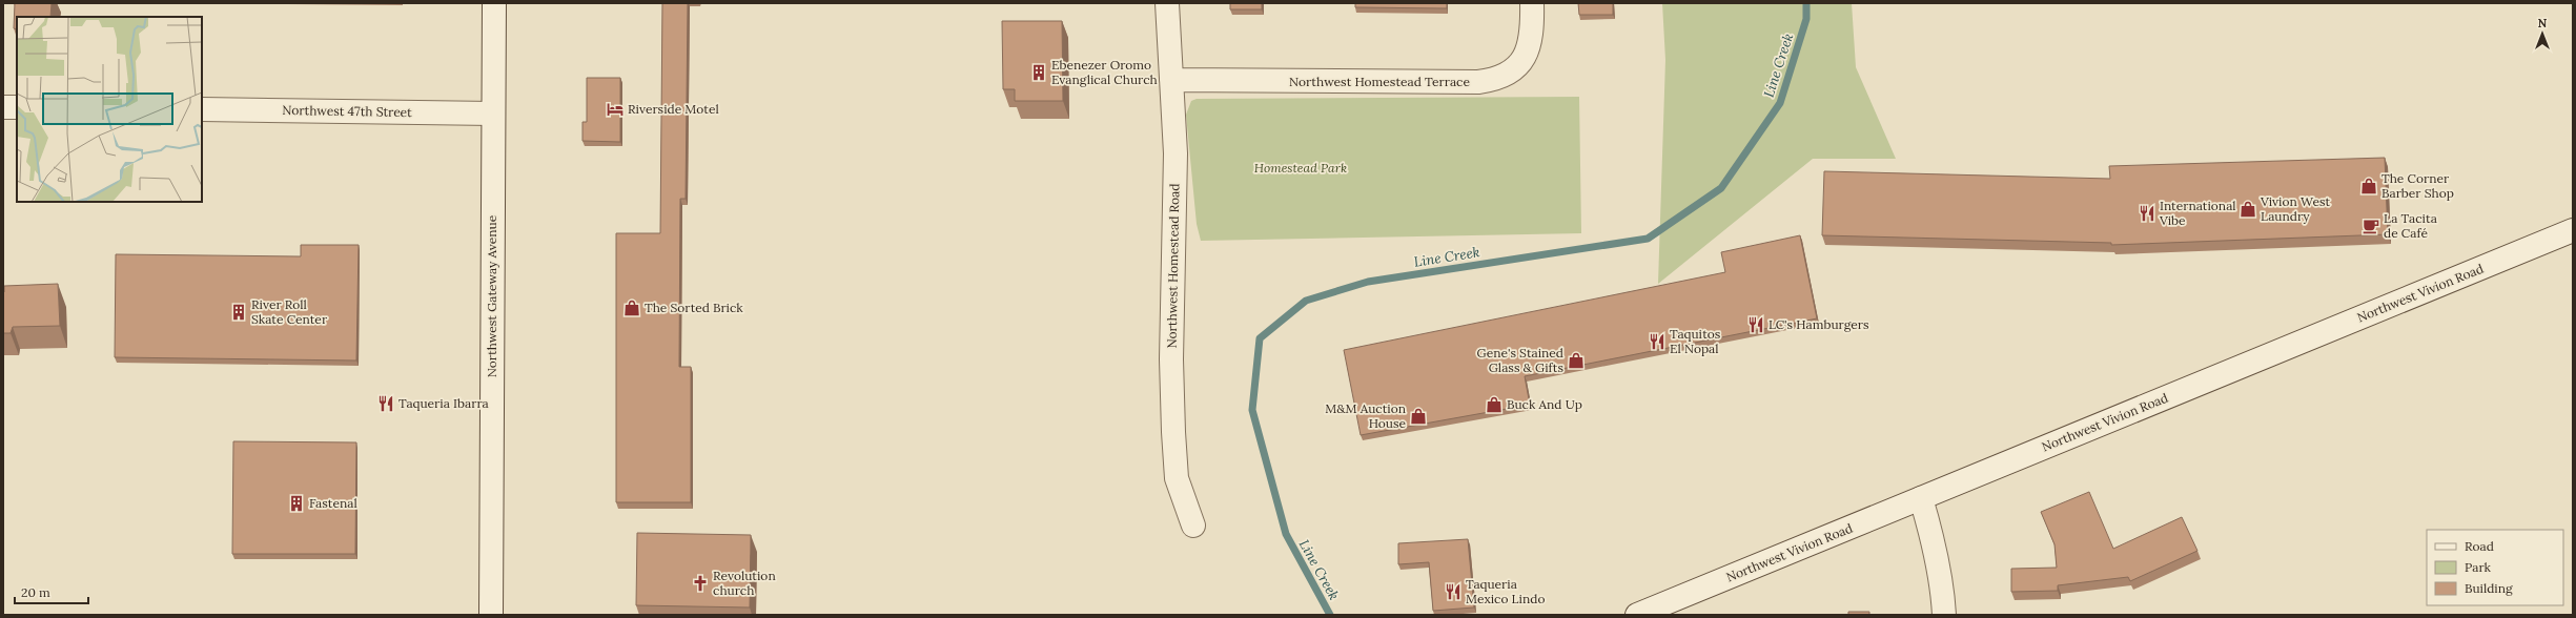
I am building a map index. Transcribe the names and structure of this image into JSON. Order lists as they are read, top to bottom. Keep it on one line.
{"streets":{"main road":["Northwest Homestead Terrace","Northwest 47th Street","Northwest Homestead Road","Northwest Vivion Road","Northwest Gateway Avenue"]},"crossings":[["Northwest Homestead Terrace","Northwest Homestead Road"],["Northwest 47th Street","Northwest Gateway Avenue"]],"water":["Line Creek"],"parks":["Homestead Park"],"places":{"building":["Ebenezer Oromo Evanglical Church","River Roll Skate Center","Fastenal"],"hotel":["Riverside Motel"],"shop":["The Corner Barber Shop","Vivion West Laundry","The Sorted Brick","Gene's Stained Glass & Gifts","Buck And Up","M&M Auction House"],"restaurant":["International Vibe","LC's Hamburgers","Taquitos El Nopal","Taqueria Ibarra","Taqueria Mexico Lindo"],"cafe":["La Tacita de Café"],"church":["Revolution church"]},"legend":["Road","Park","Building"],"scale_bar":"20 m","north":"top"}
